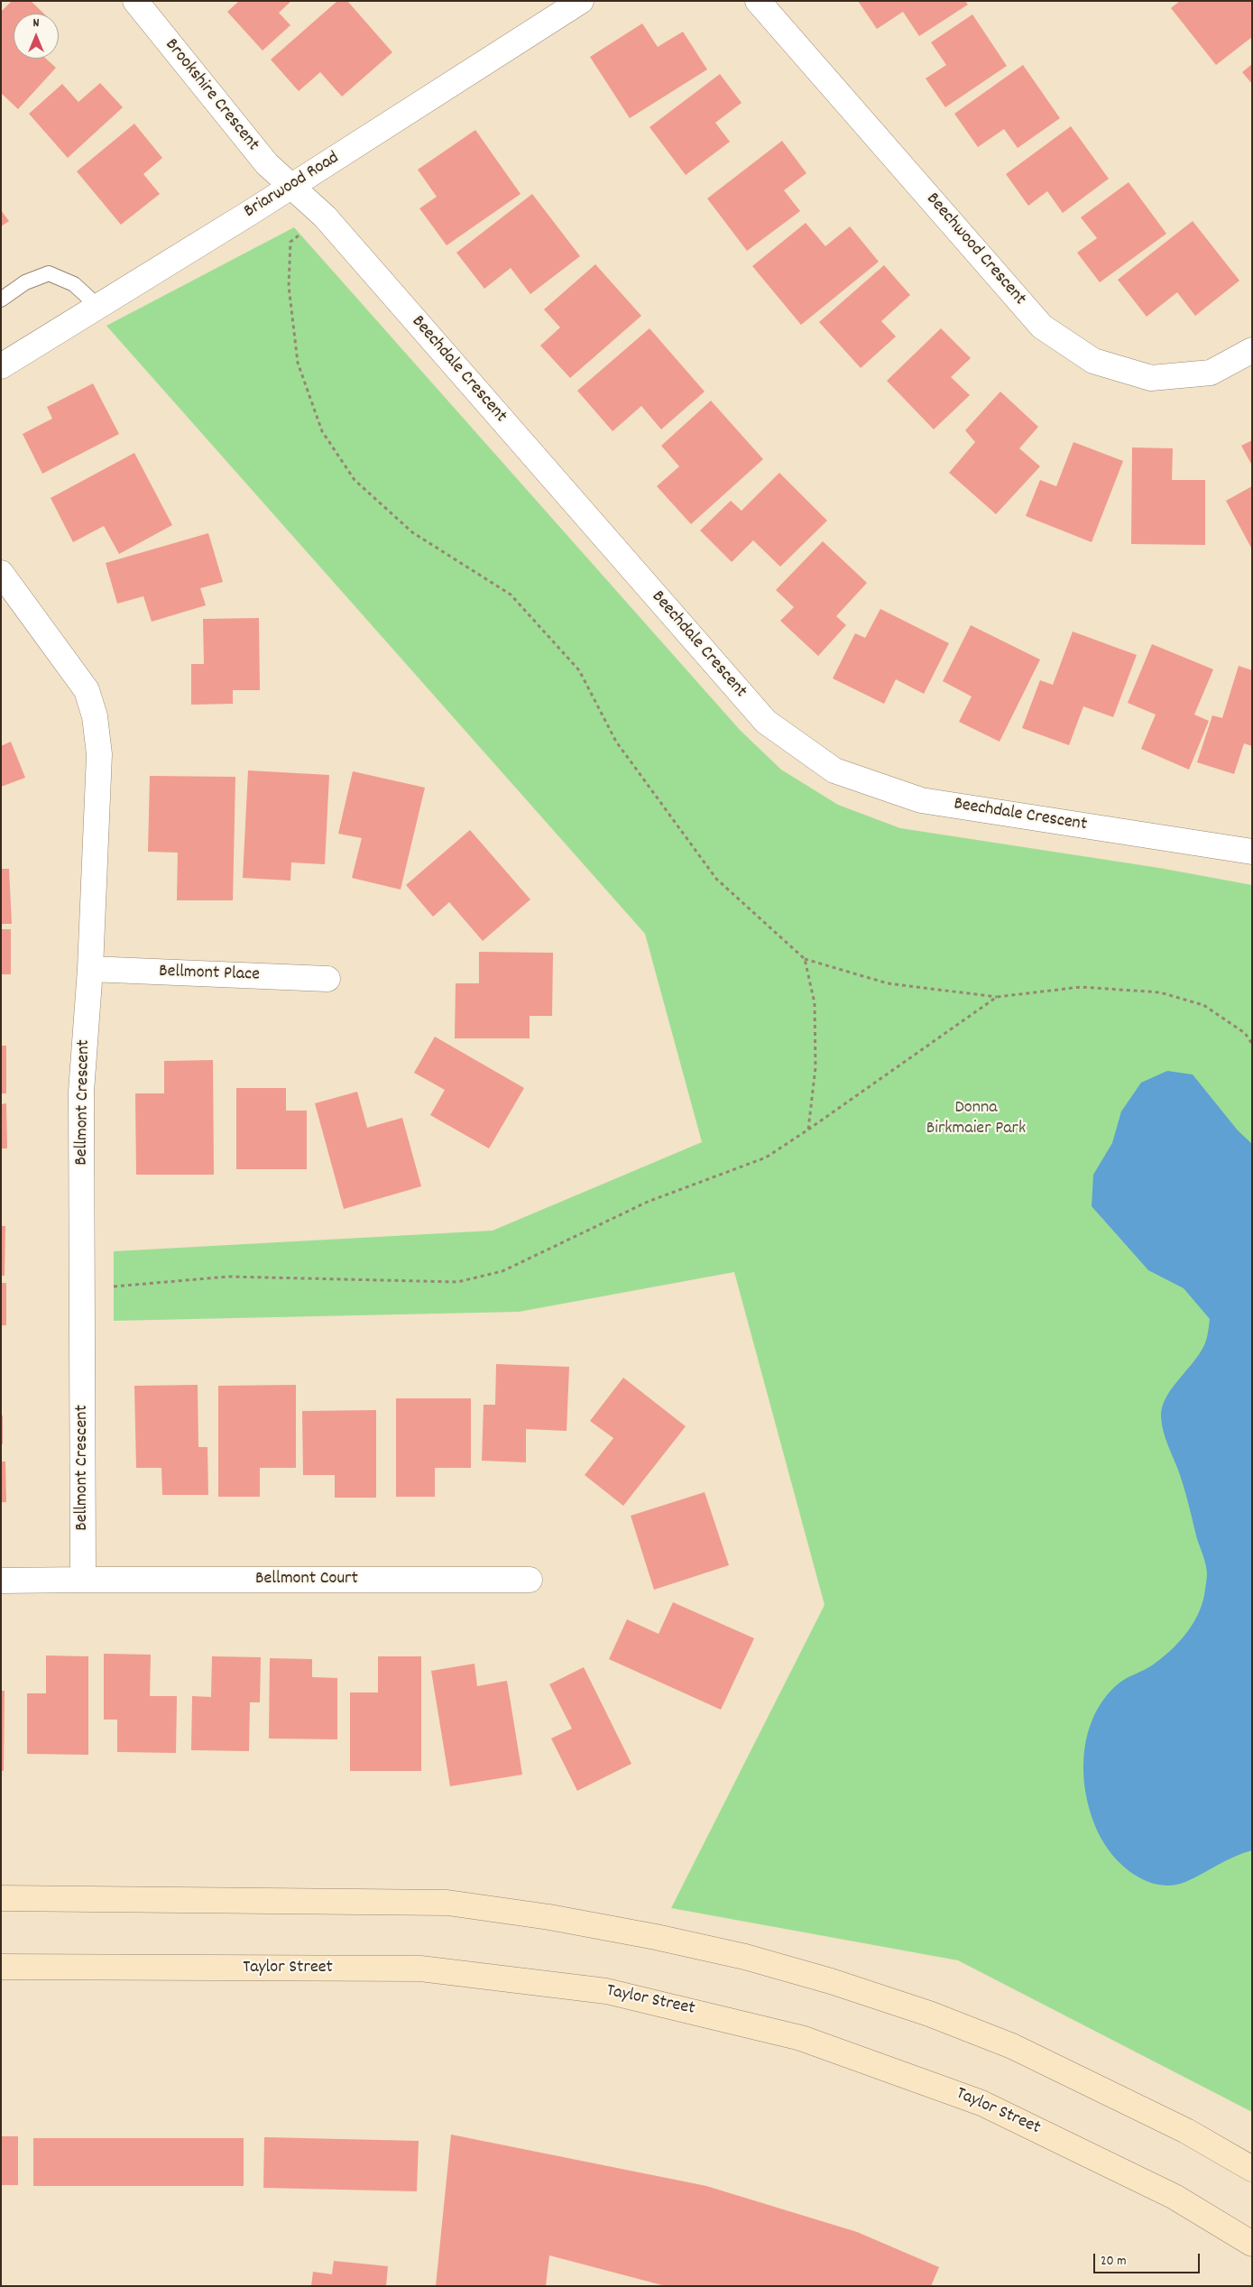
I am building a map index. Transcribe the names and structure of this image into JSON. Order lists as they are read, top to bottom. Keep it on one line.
{"streets":{"main road":["Taylor Street"],"street":["Brookshire Crescent","Briarwood Road","Beechwood Crescent","Beechdale Crescent","Bellmont Place","Bellmont Crescent","Bellmont Court"]},"crossings":[["Brookshire Crescent","Briarwood Road"],["Brookshire Crescent","Beechdale Crescent"],["Briarwood Road","Beechdale Crescent"],["Bellmont Place","Bellmont Crescent"],["Bellmont Crescent","Bellmont Court"]],"parks":["Donna Birkmaier Park"],"scale_bar":"20 m","north":"top"}
